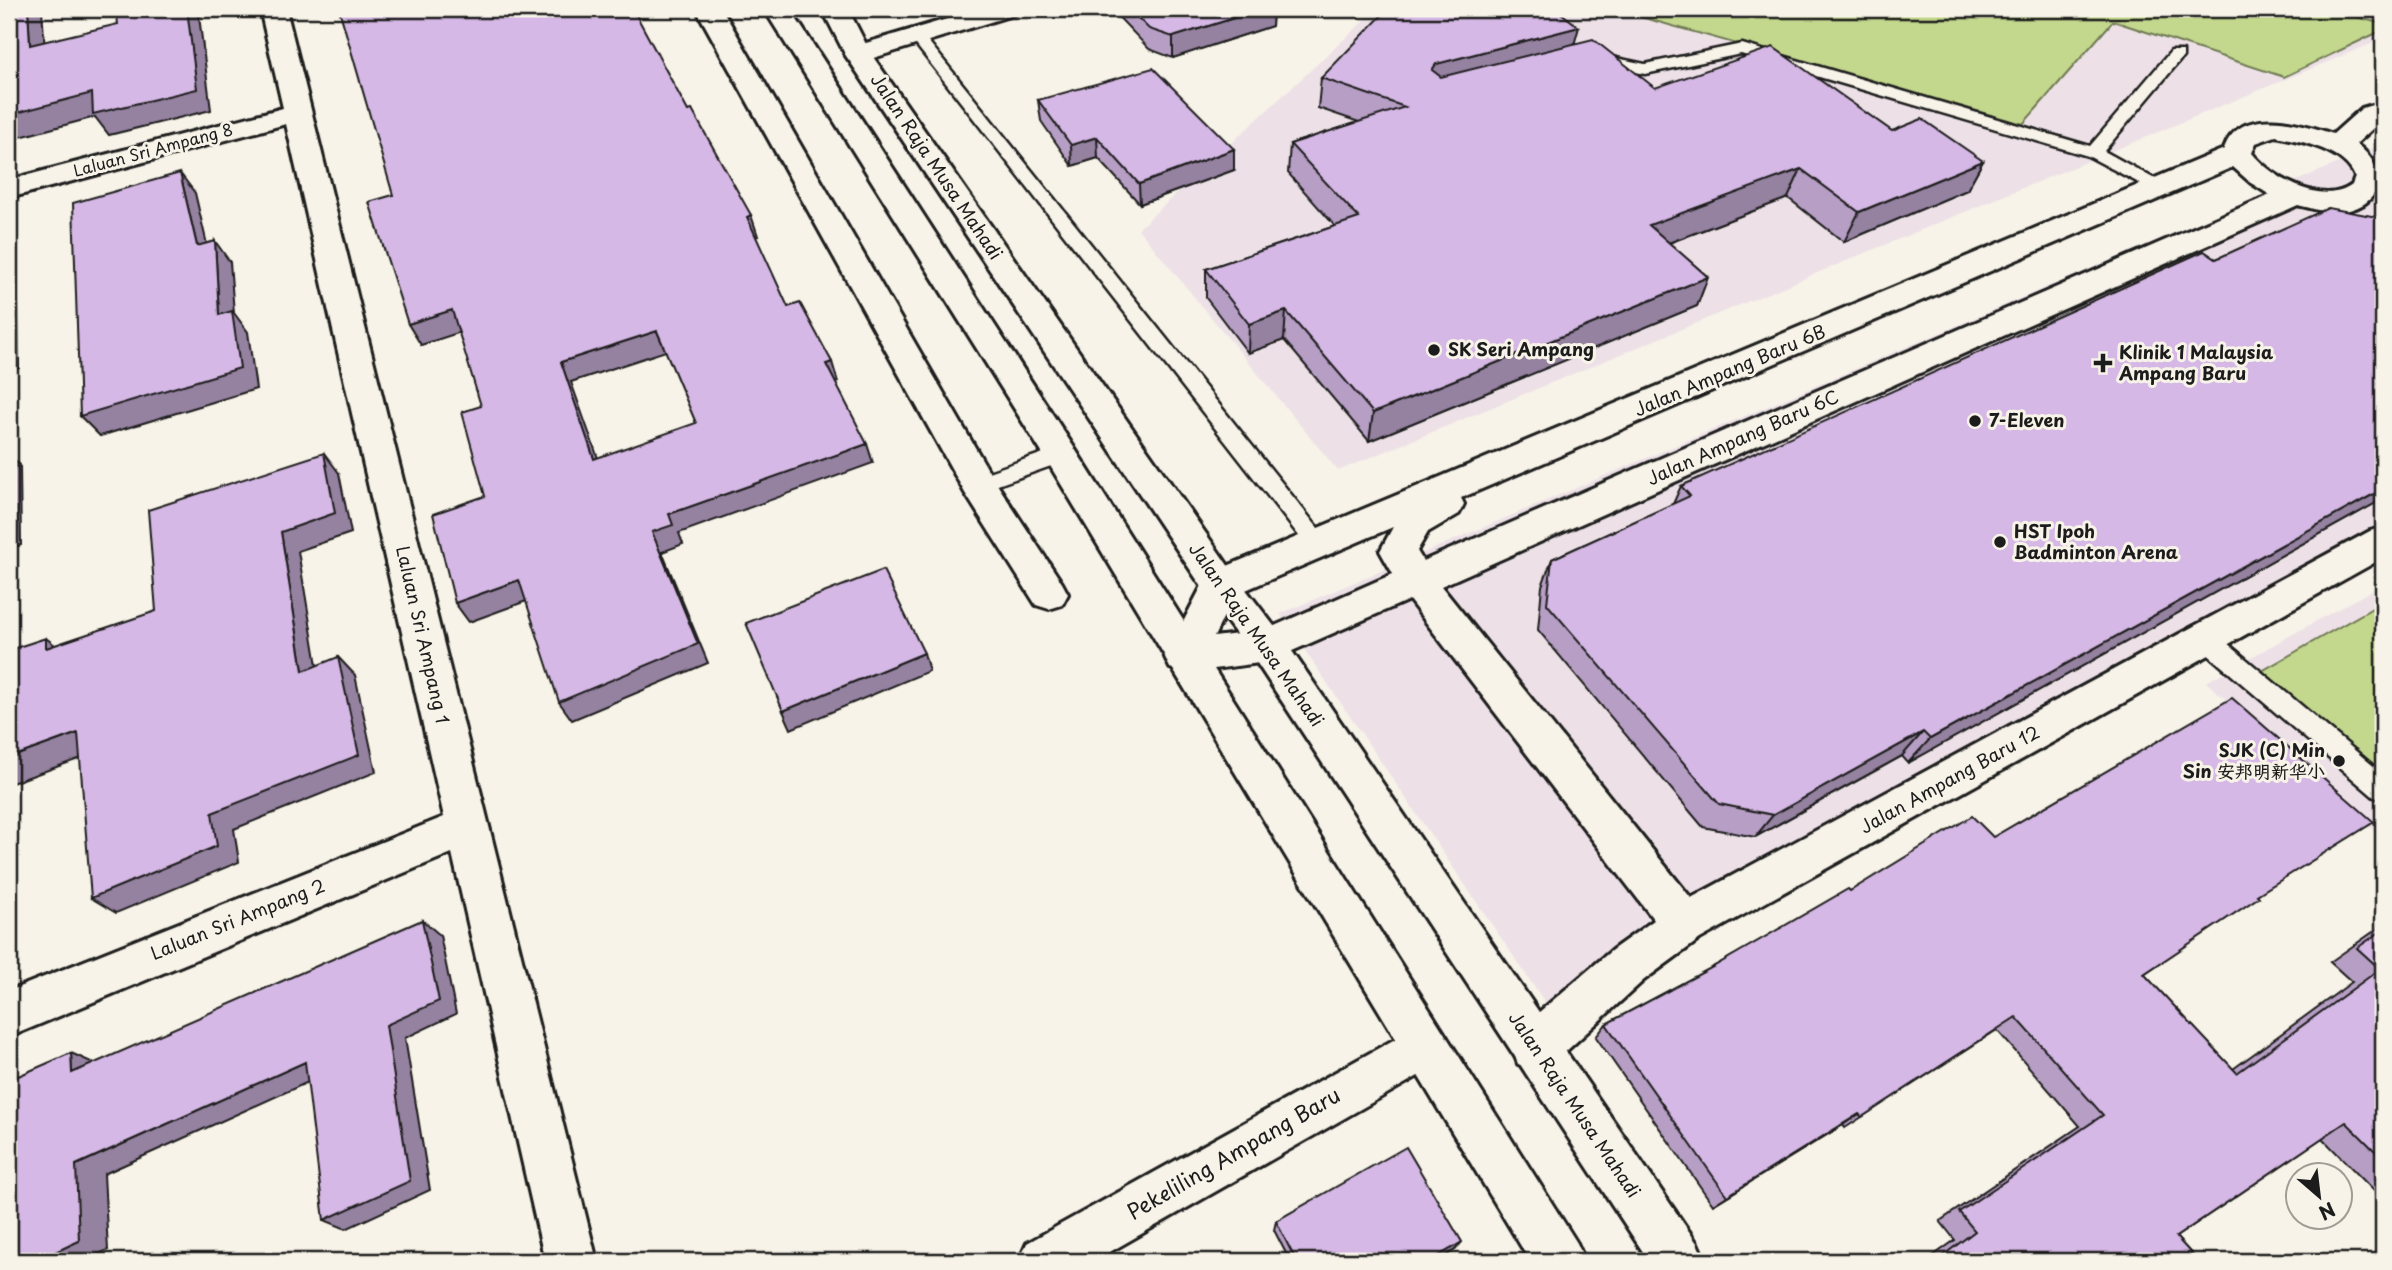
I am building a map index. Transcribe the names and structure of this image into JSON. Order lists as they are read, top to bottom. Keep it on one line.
{"streets":{"street":["Laluan Sri Ampang 8","Jalan Raja Musa Mahadi","Jalan Ampang Baru 6B","Jalan Ampang Baru 6C","Laluan Sri Ampang 1","Jalan Ampang Baru 12","Laluan Sri Ampang 2","Pekeliling Ampang Baru"]},"crossings":[["Laluan Sri Ampang 8","Laluan Sri Ampang 1"],["Jalan Raja Musa Mahadi","Jalan Ampang Baru 6B"],["Jalan Raja Musa Mahadi","Jalan Ampang Baru 6C"],["Jalan Raja Musa Mahadi","Jalan Ampang Baru 12"],["Laluan Sri Ampang 1","Laluan Sri Ampang 2"]],"places":{"other":["SK Seri Ampang","7-Eleven","HST Ipoh Badminton Arena","SJK (C) Min Sin 安邦明新华小"],"health":["Klinik 1 Malaysia Ampang Baru"]},"north":"bottom right"}
